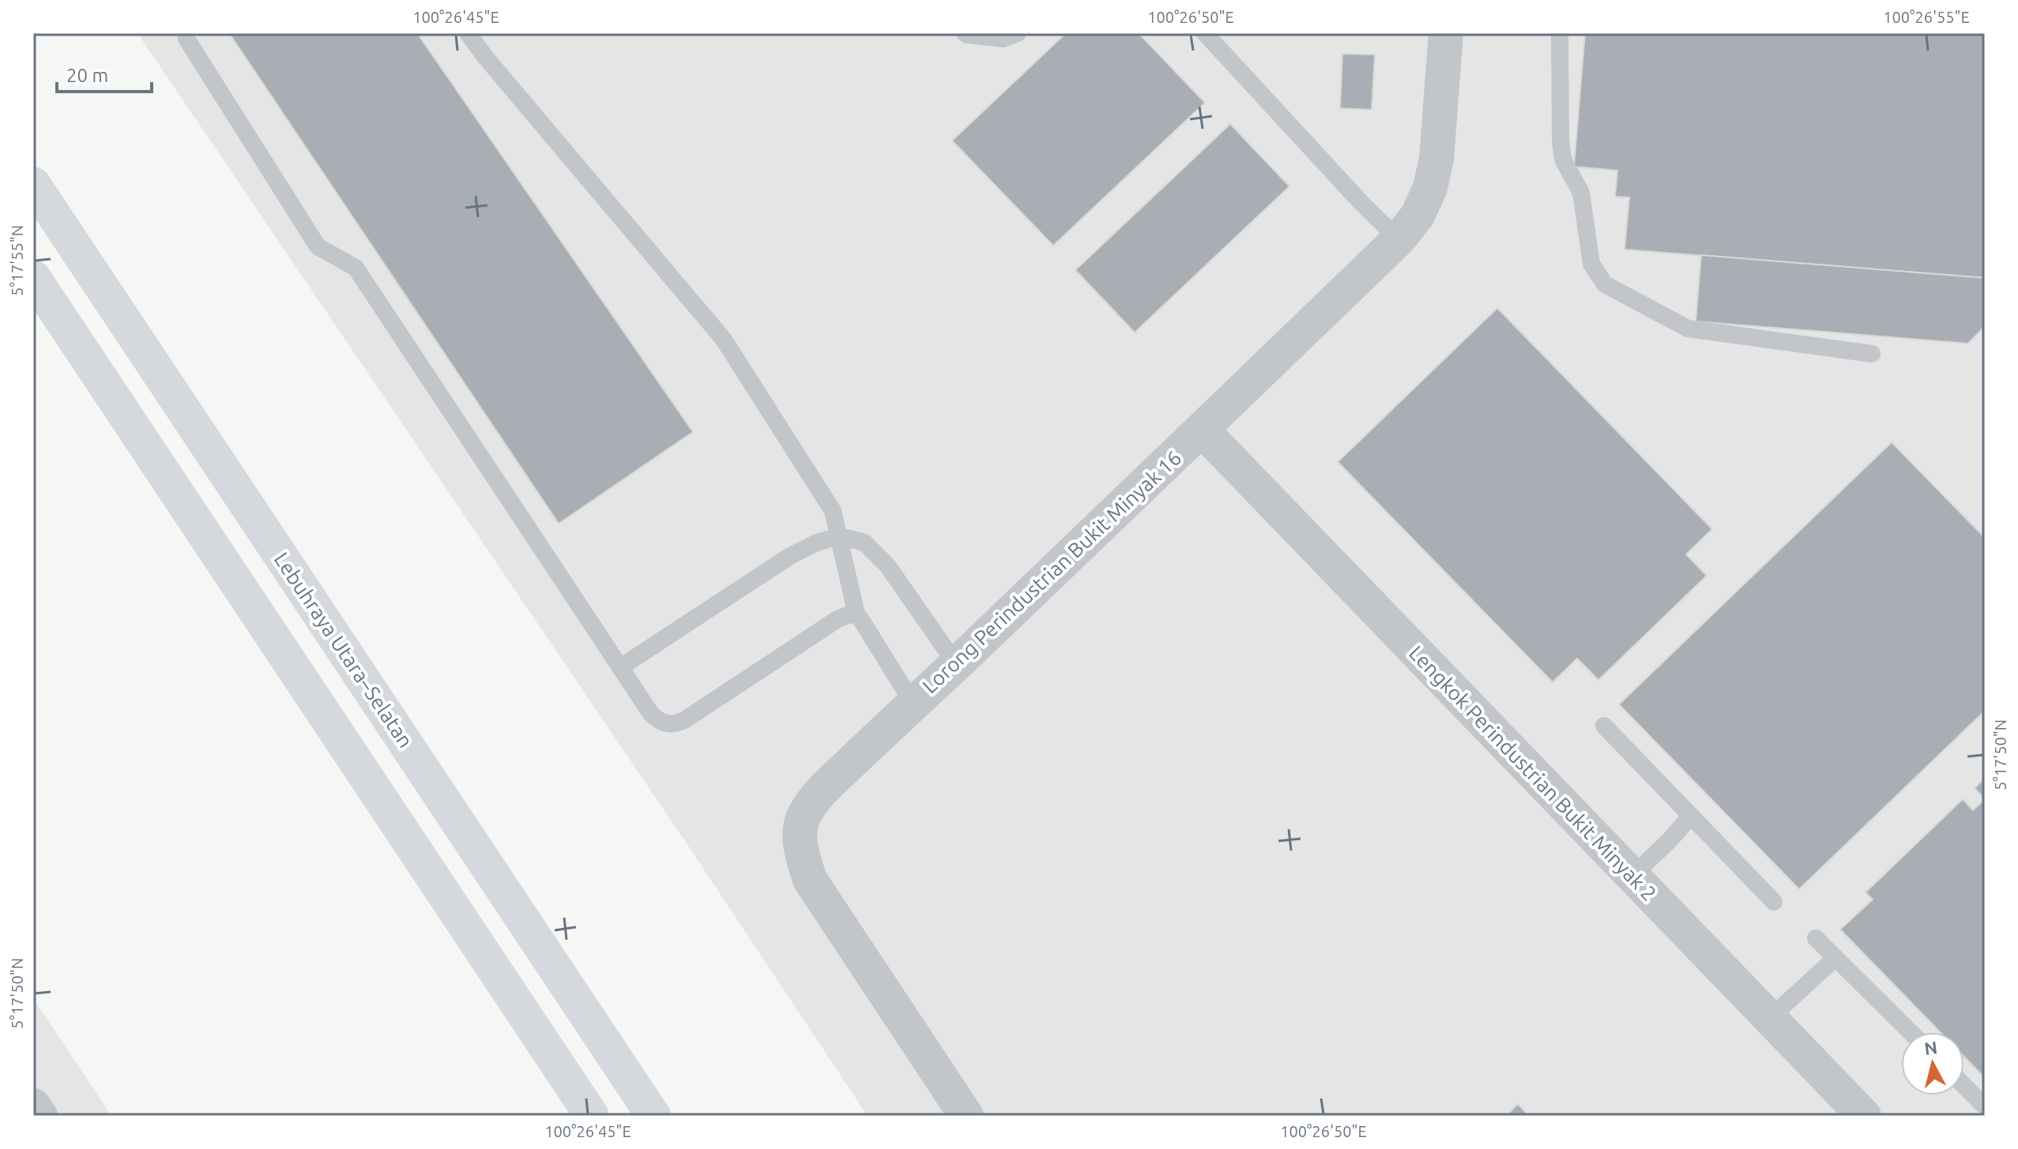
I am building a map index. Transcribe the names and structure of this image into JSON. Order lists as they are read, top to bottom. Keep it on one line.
{"streets":{"highway":["Lebuhraya Utara–Selatan"],"street":["Lorong Perindustrian Bukit Minyak 16","Lengkok Perindustrian Bukit Minyak 2"]},"crossings":[["Lorong Perindustrian Bukit Minyak 16","Lengkok Perindustrian Bukit Minyak 2"]],"scale_bar":"20 m","north":"top","coordinates":["100°26'45\"E","100°26'50\"E","100°26'55\"E","5°17'55\"N","5°17'50\"N"]}
